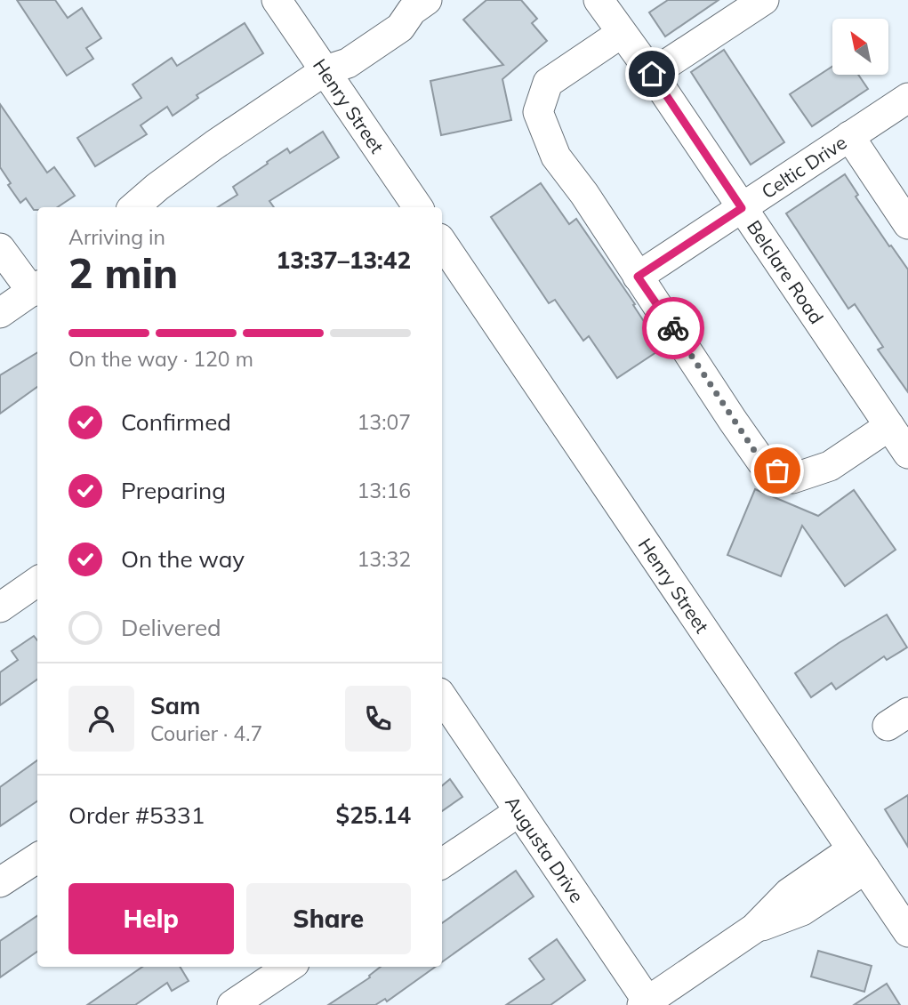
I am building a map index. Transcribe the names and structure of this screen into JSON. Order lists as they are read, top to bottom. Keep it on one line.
{"streets":{"street":["Henry Street","Celtic Drive","Belclare Road","Augusta Drive"]},"crossings":[["Celtic Drive","Belclare Road"]],"north":"top left","page":{"heading":["2 min","Arriving in","13:37–13:42"],"panel":["Sam","Courier · 4.7","Order #5331","$25.14"],"bar":"On the way · 120 m","list":[["Confirmed","13:07"],["Preparing","13:16"],["On the way","13:32"],"Delivered"],"buttons":["Help","Share"]}}
